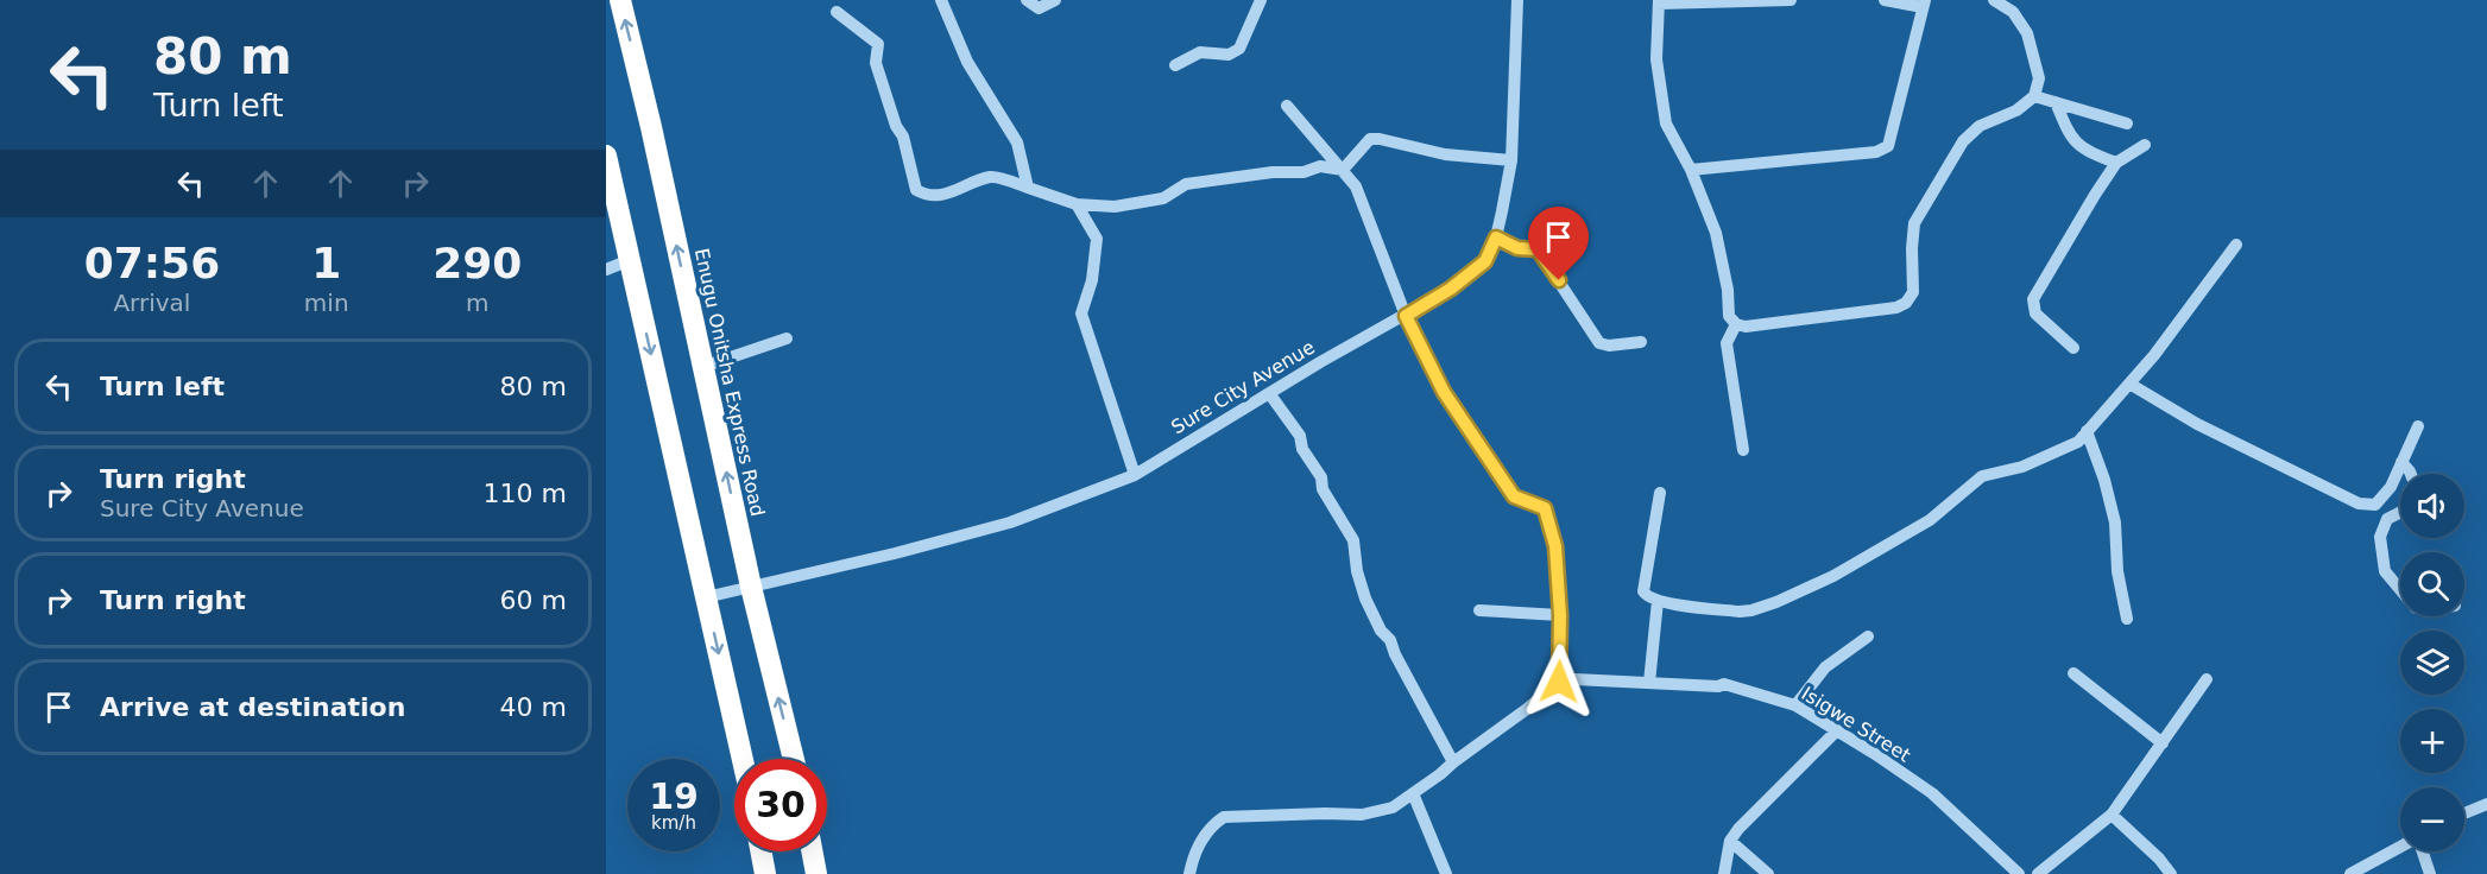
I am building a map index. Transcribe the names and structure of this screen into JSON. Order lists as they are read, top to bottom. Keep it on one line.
{"streets":{"highway":["Enugu Onitsha Express Road"],"street":["Sure City Avenue","Isigwe Street"]},"crossings":[["Enugu Onitsha Express Road","Sure City Avenue"]],"page":{"turn":["80 m","Turn left"],"eta":["07:56","Arrival","1","min","290","m"],"list":[{"name":"Turn left","value":"80 m"},{"name":"Turn right","note":"Sure City Avenue","value":"110 m"},{"name":"Turn right","value":"60 m"},{"name":"Arrive at destination","value":"40 m"}],"map_buttons":["+","−"],"speed":"19 km/h","limit":"30"}}
